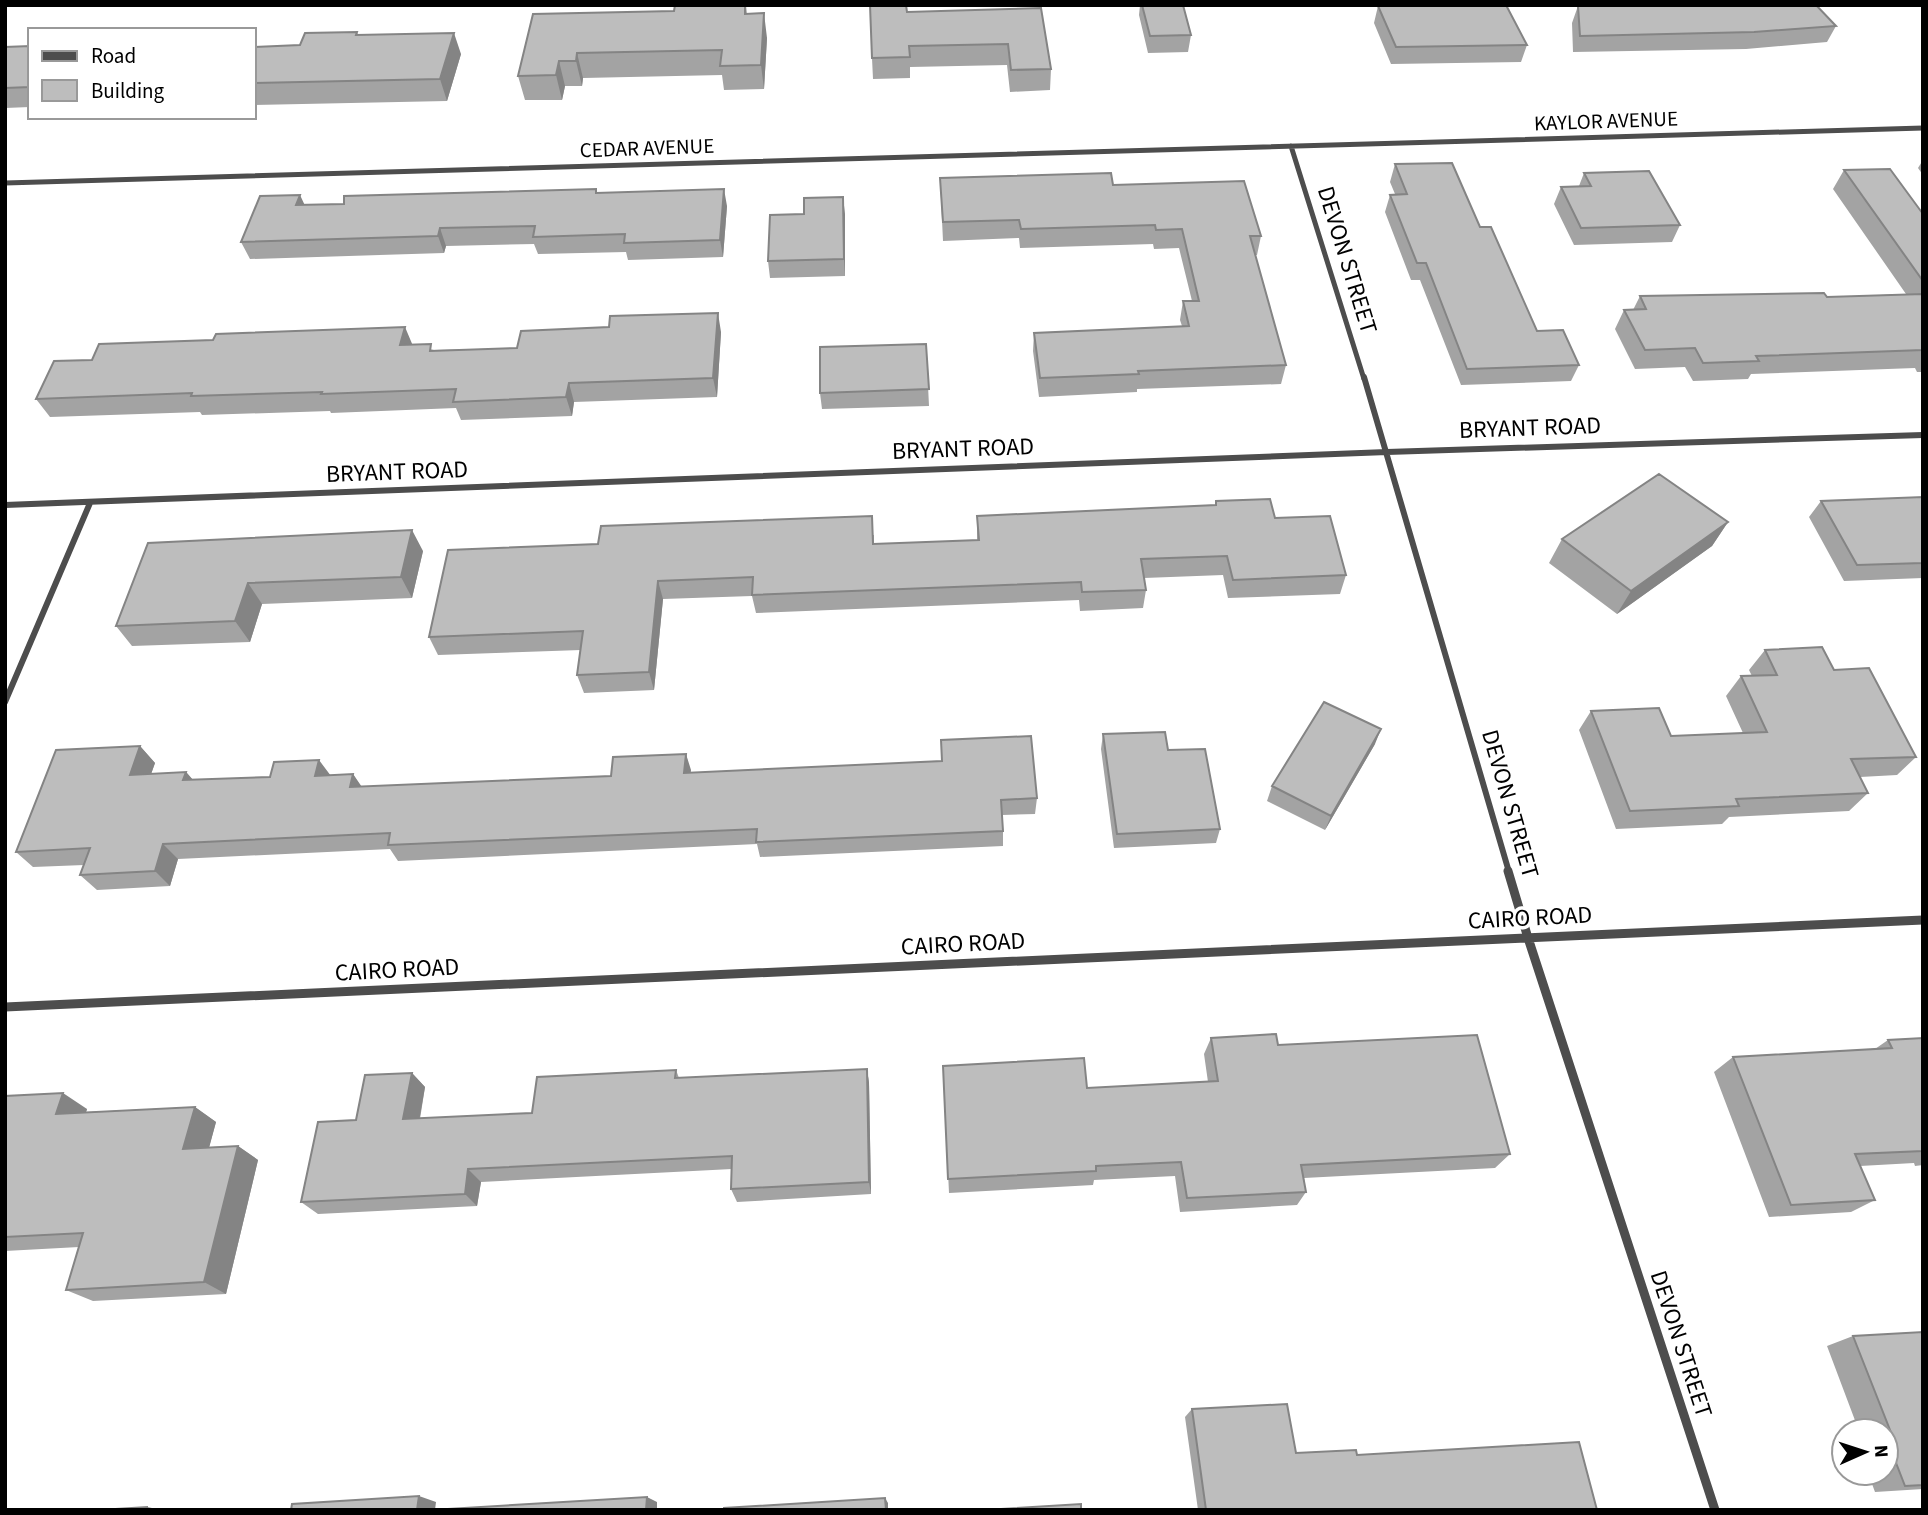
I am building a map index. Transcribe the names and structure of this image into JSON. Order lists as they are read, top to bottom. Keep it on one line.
{"streets":{"street":["KAYLOR AVENUE","CEDAR AVENUE","DEVON STREET","BRYANT ROAD","CAIRO ROAD"]},"crossings":[["KAYLOR AVENUE","CEDAR AVENUE"],["KAYLOR AVENUE","DEVON STREET"],["CEDAR AVENUE","DEVON STREET"],["DEVON STREET","BRYANT ROAD"],["DEVON STREET","CAIRO ROAD"]],"legend":["Road","Building"],"north":"right"}
